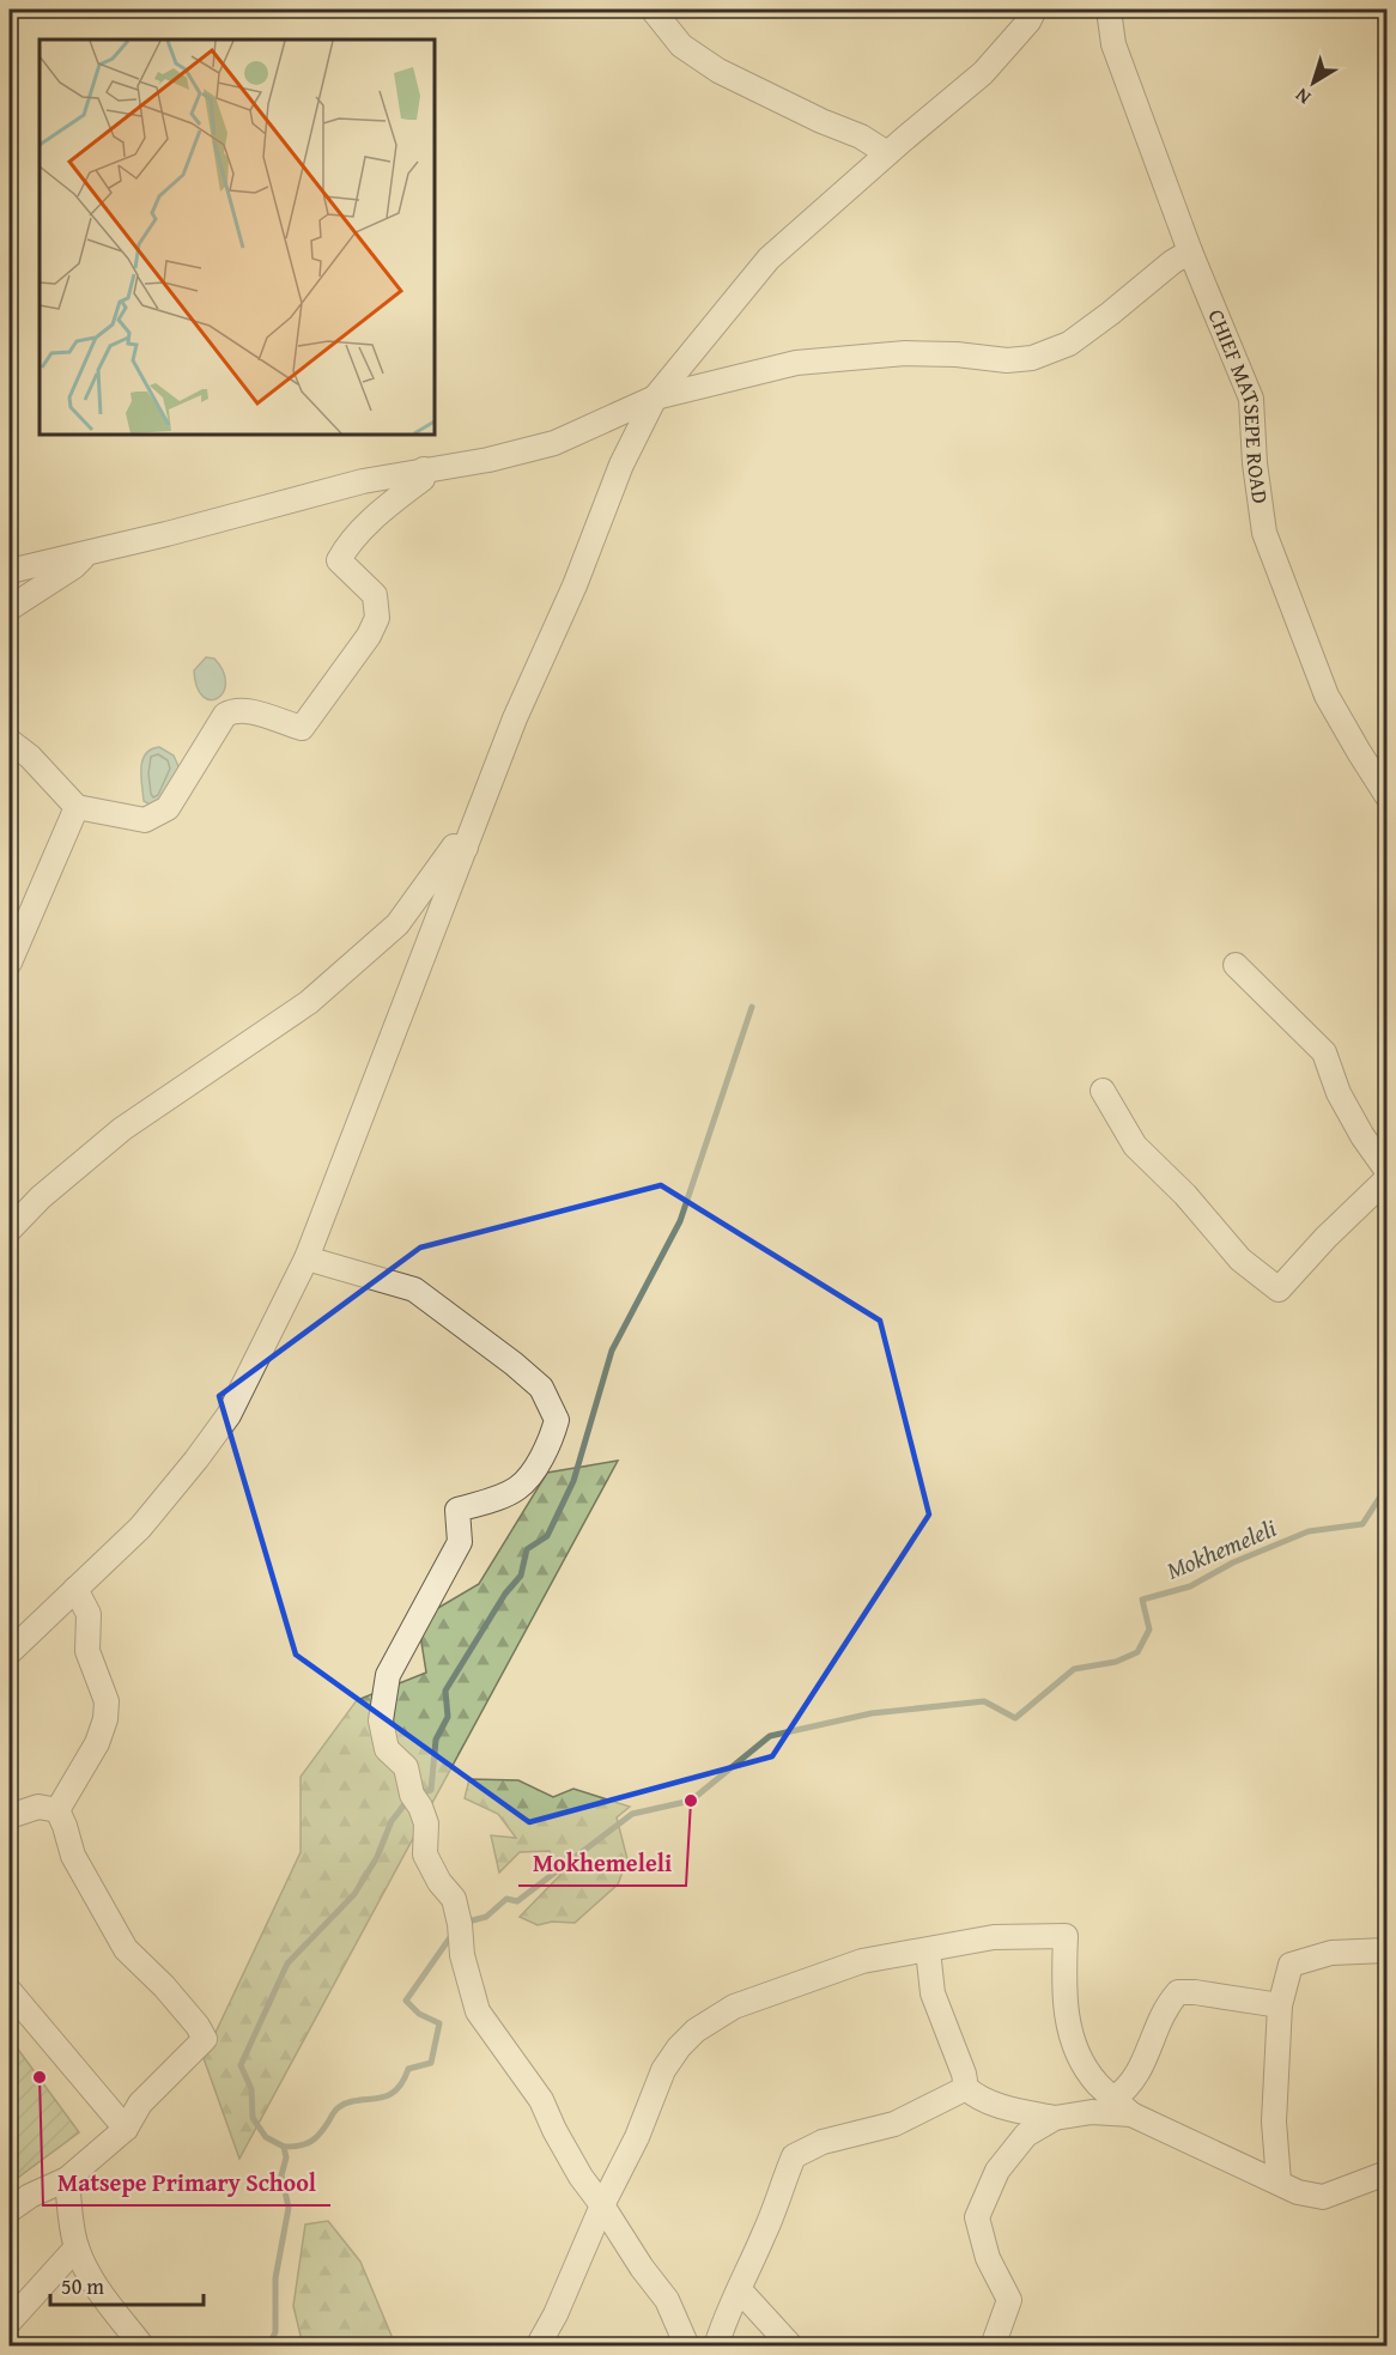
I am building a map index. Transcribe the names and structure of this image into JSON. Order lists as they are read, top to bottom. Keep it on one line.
{"streets":{"street":["CHIEF MATSEPE ROAD"]},"water":["Mokhemeleli"],"places":["Mokhemeleli","Matsepe Primary School"],"scale_bar":"50 m","north":"bottom left"}
